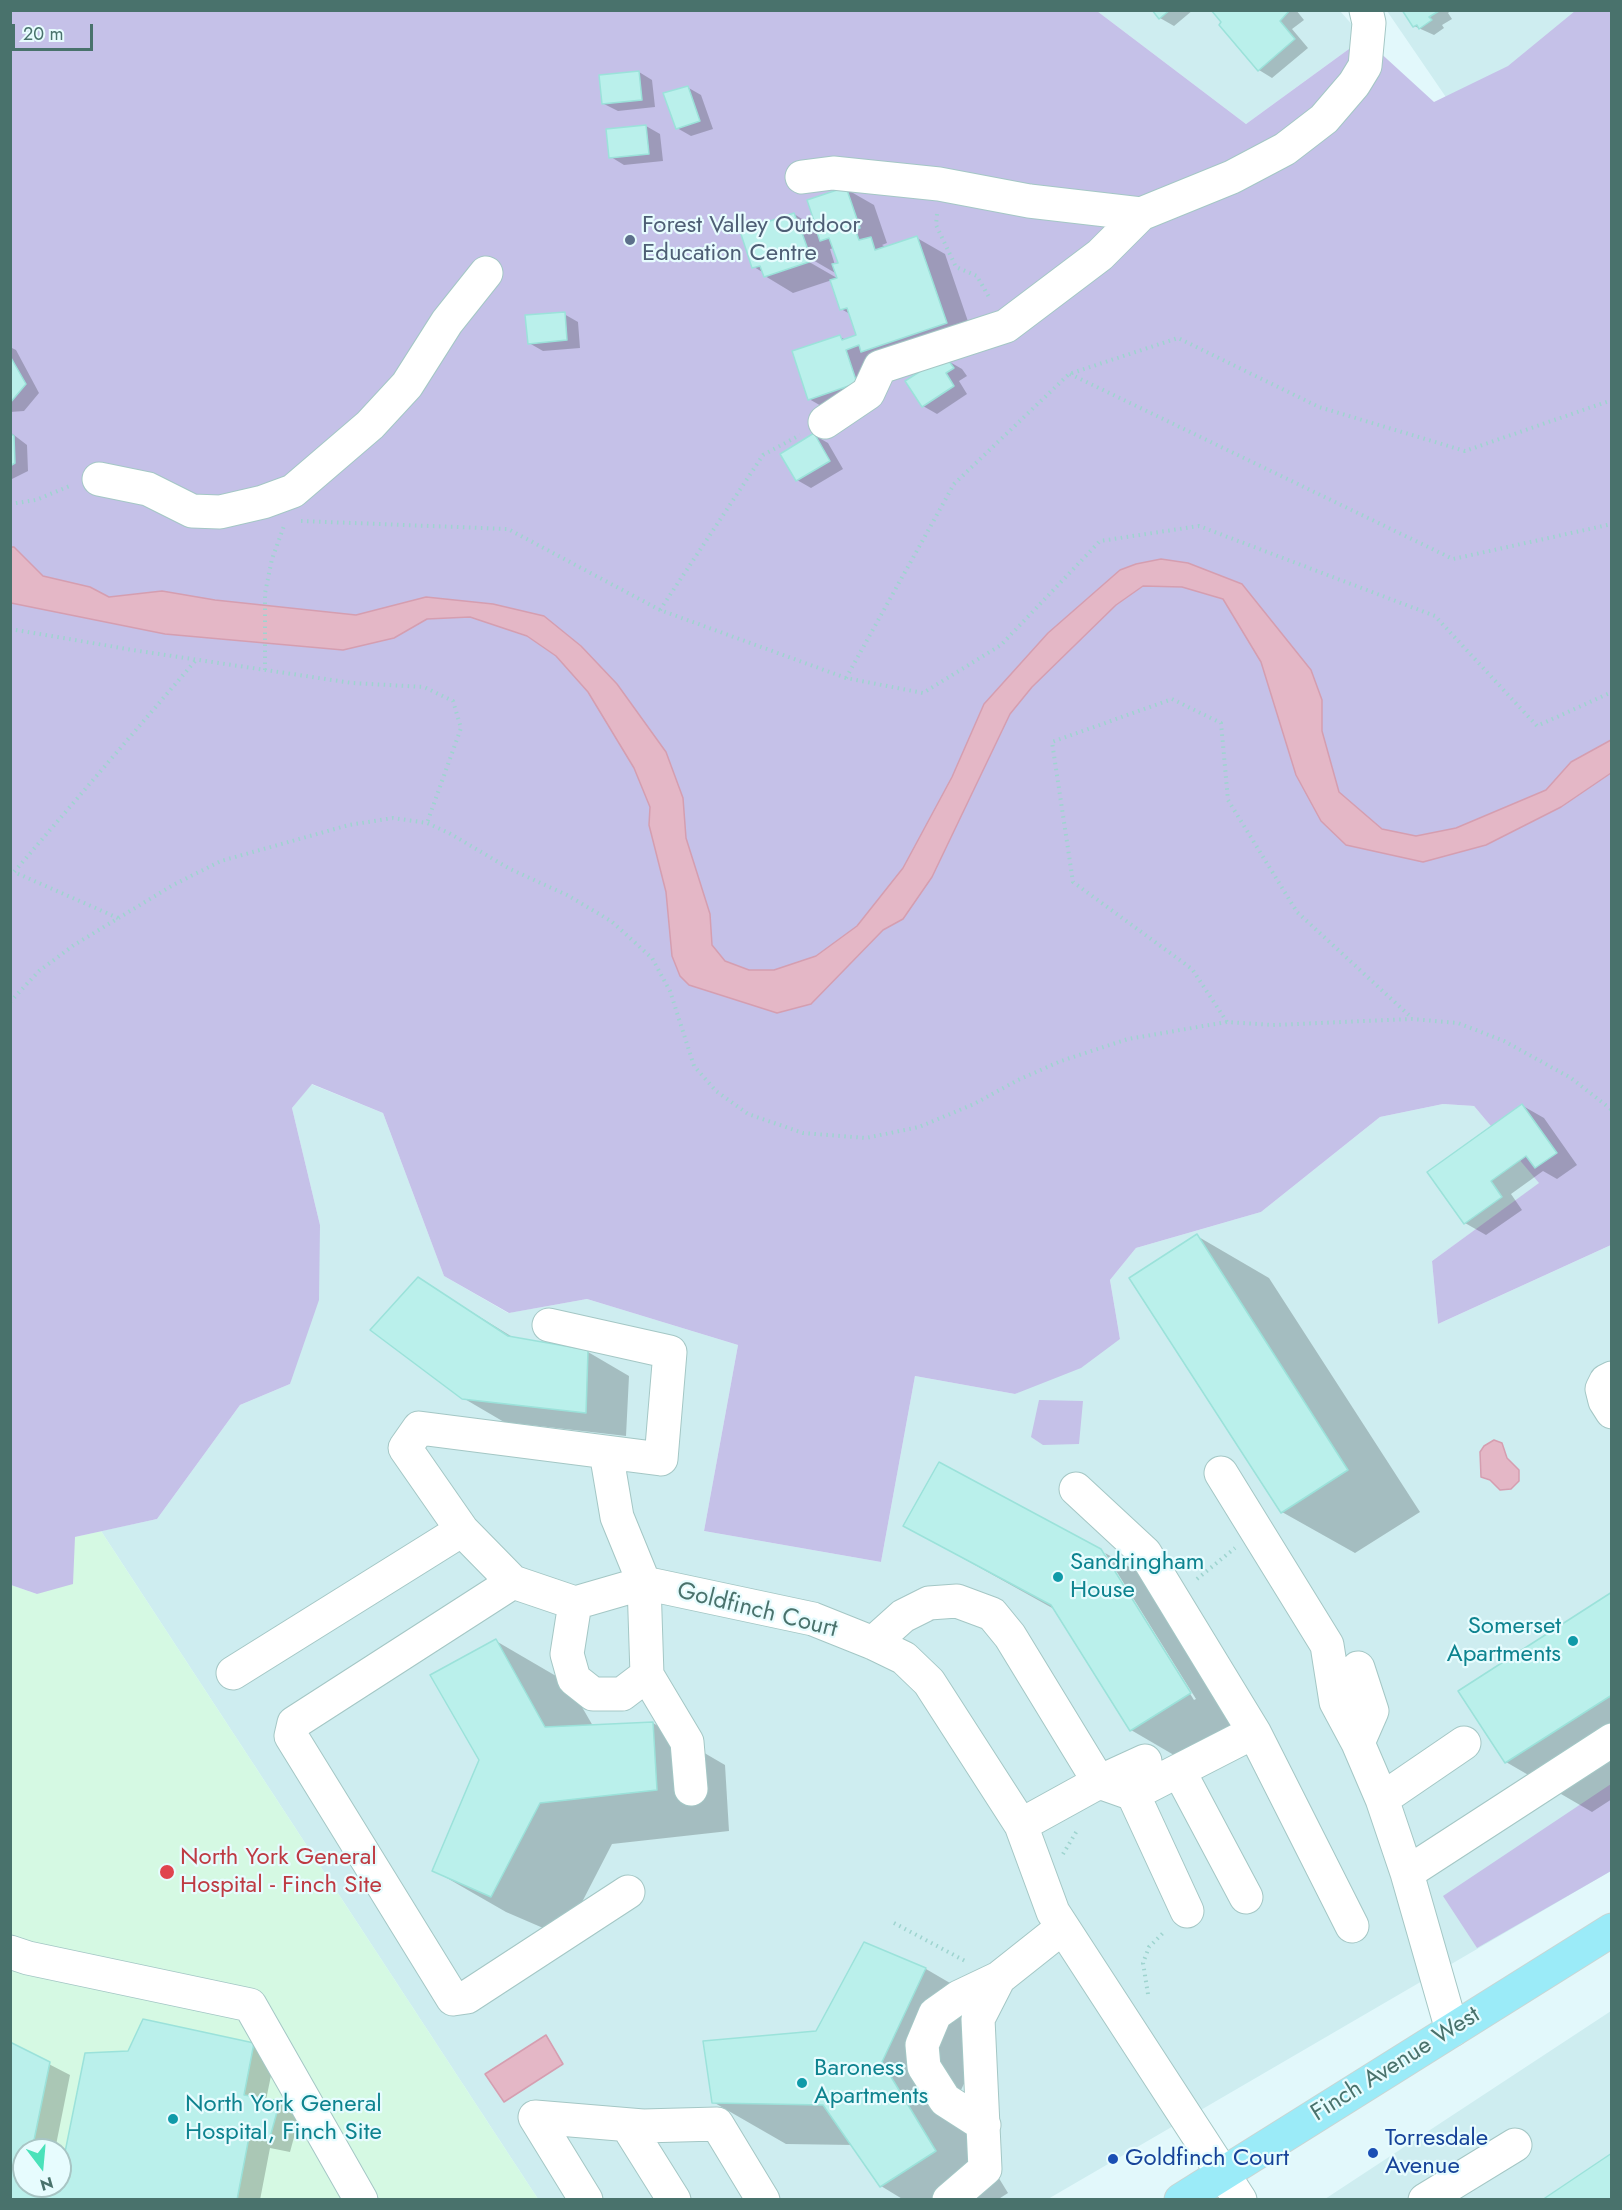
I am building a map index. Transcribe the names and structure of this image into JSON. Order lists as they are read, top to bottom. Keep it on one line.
{"streets":{"main road":["Finch Avenue West"],"street":["Goldfinch Court"]},"crossings":[["Goldfinch Court","Finch Avenue West"]],"places":["Forest Valley Outdoor Education Centre","Sandringham House","Somerset Apartments","North York General Hospital - Finch Site","Baroness Apartments","North York General Hospital, Finch Site","Torresdale Avenue","Goldfinch Court"],"scale_bar":"20 m","north":"bottom"}
